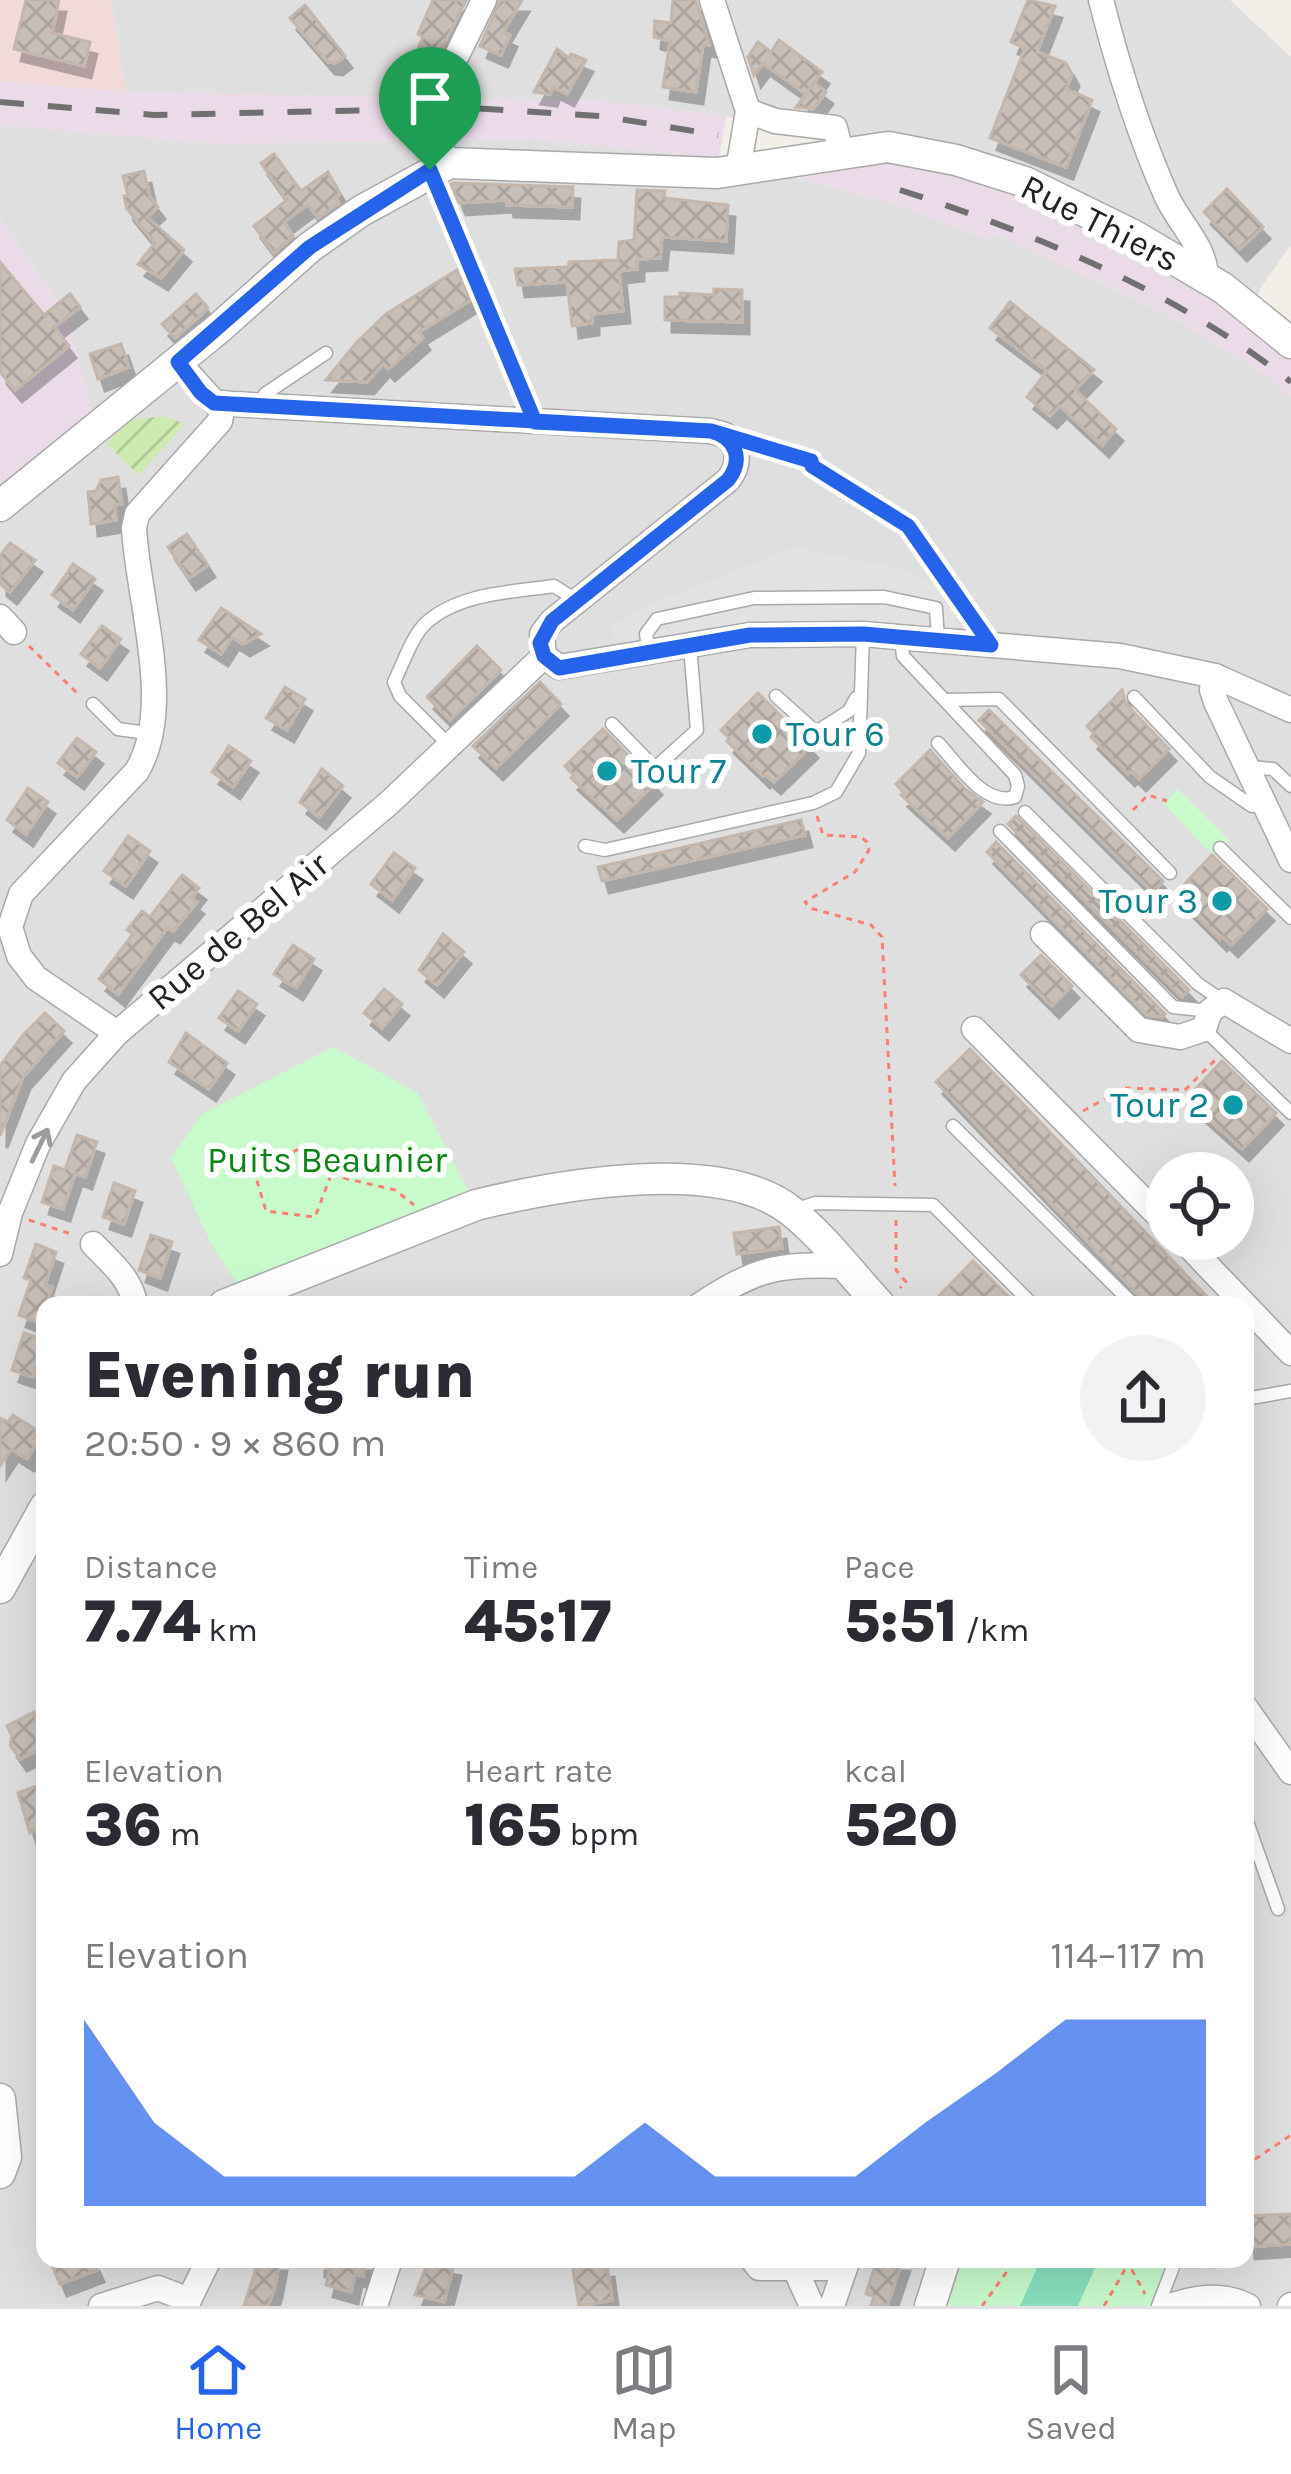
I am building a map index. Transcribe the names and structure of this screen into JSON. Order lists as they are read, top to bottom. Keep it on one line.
{"streets":{"street":["Rue Thiers","Rue de Bel Air"]},"parks":["Puits Beaunier"],"places":["Tour 6","Tour 7","Tour 3","Tour 2"],"page":{"heading":["Evening run","20:50 · 9 × 860 m"],"stats":[["Distance","7.74 km"],["Time","45:17"],["Pace","5:51 /km"],["Elevation","36 m"],["Heart rate","165 bpm"],["kcal","520"]],"chart":["Elevation","114–117 m"],"tabs":["Home","Map","Saved"]}}
